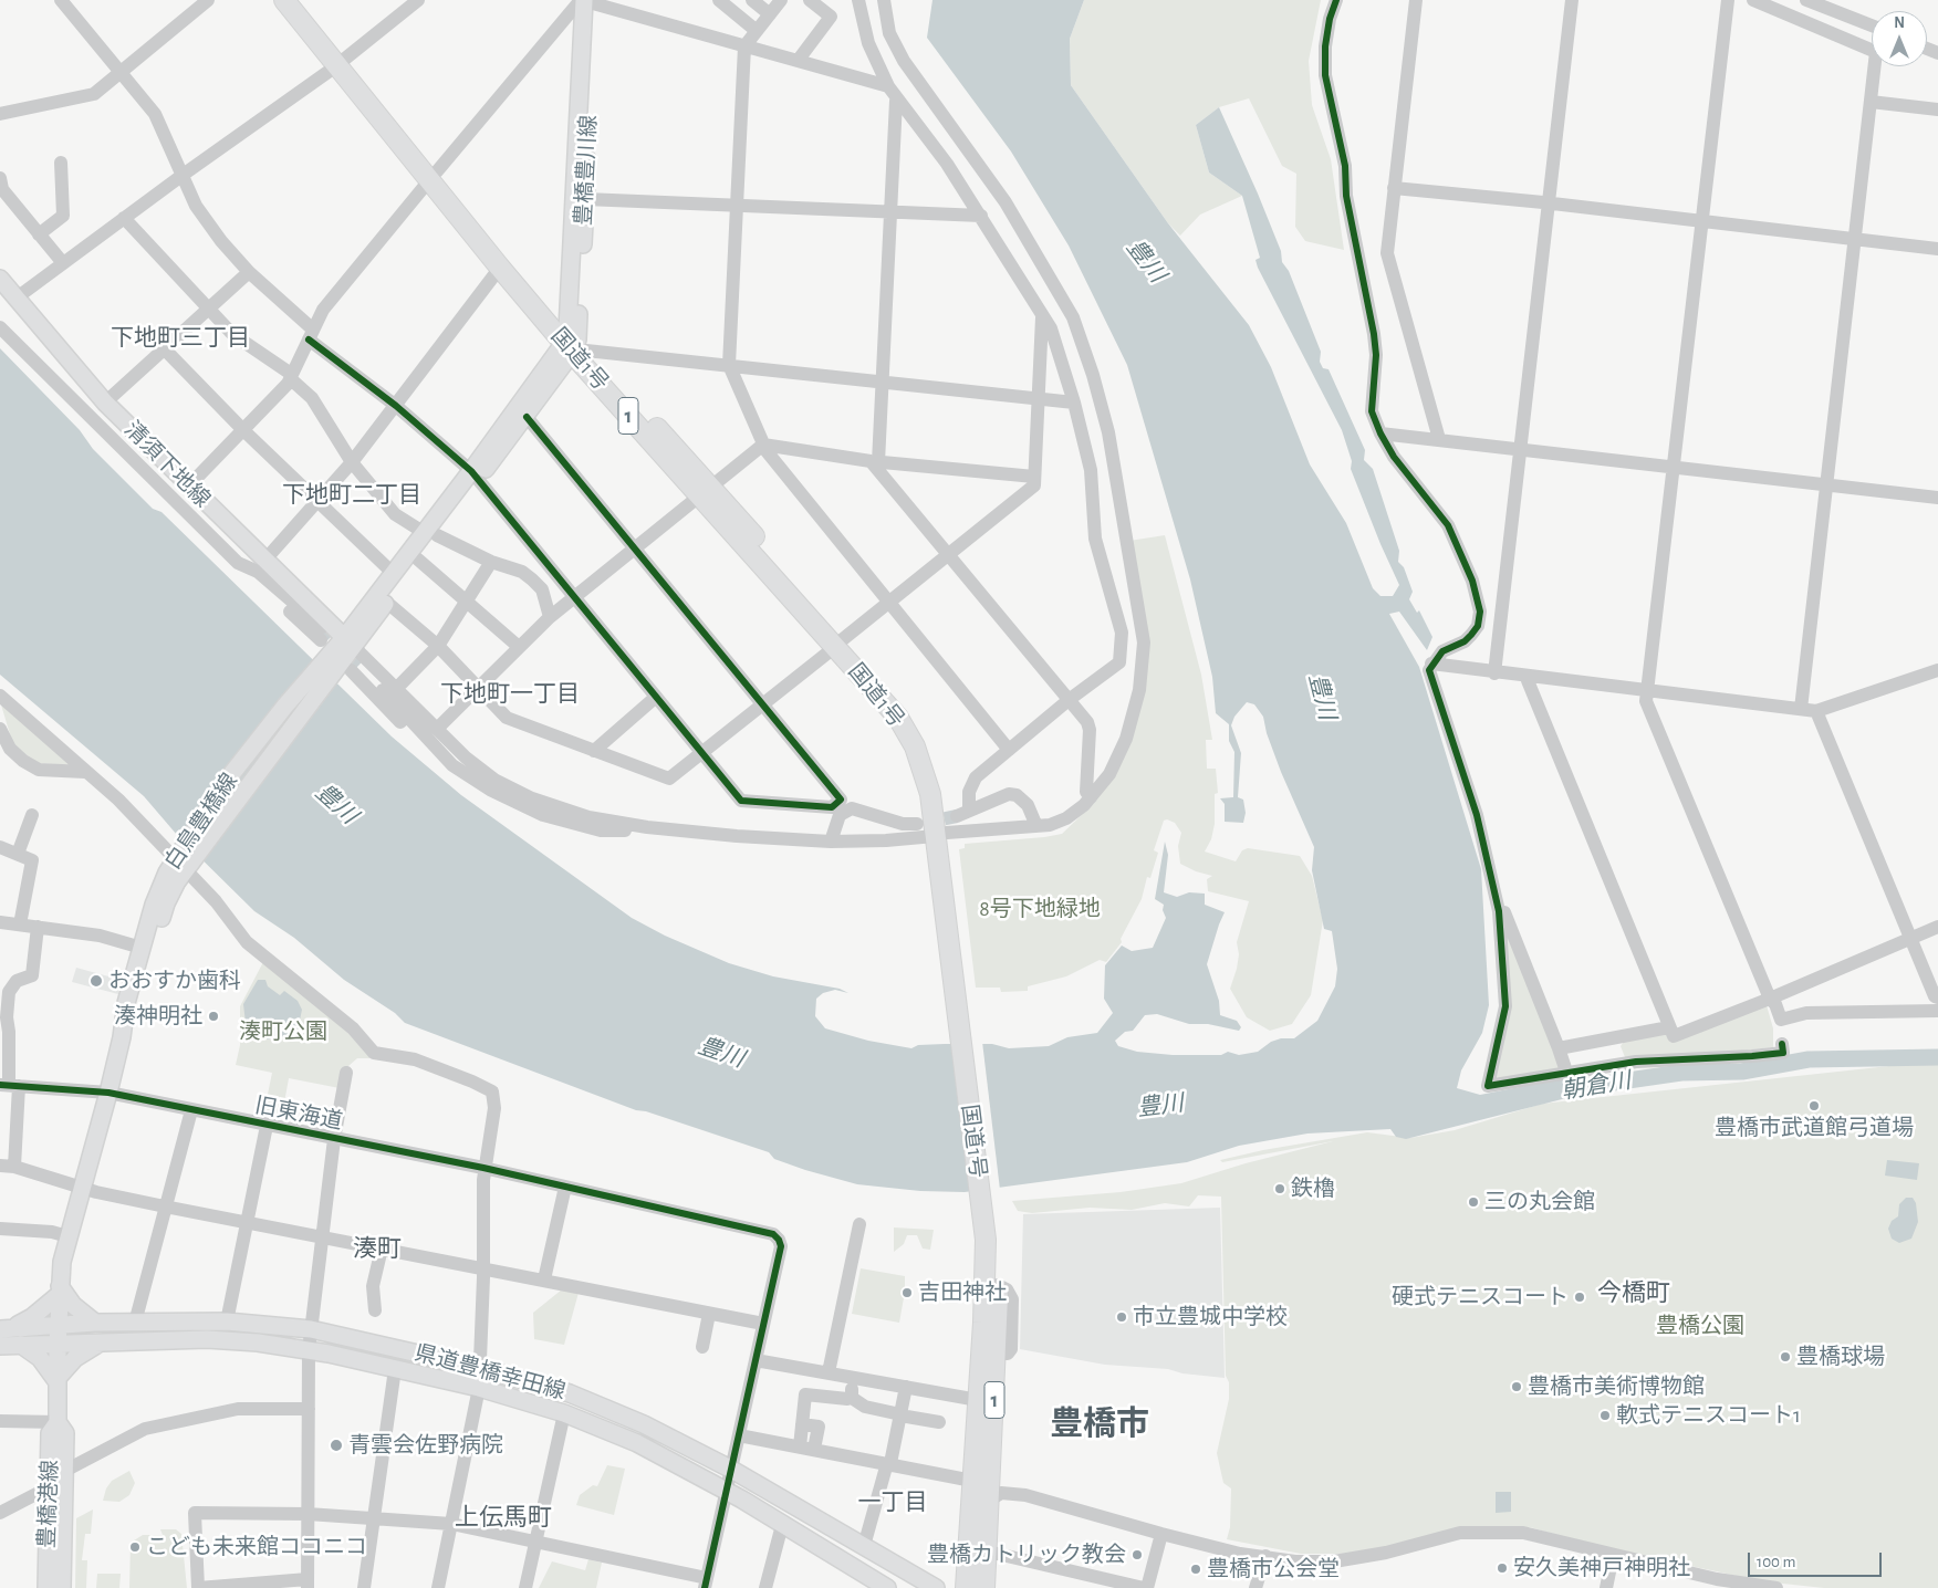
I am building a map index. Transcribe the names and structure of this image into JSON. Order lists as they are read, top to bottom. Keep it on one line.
{"streets":{"highway":["国道1号","1"],"main road":["豊橋豊川線","清須下地線","白鳥豊橋線","県道豊橋幸田線","豊橋港線"],"street":["旧東海道"]},"crossings":[["豊橋豊川線","国道1号"],["清須下地線","白鳥豊橋線"],["白鳥豊橋線","旧東海道"],["白鳥豊橋線","県道豊橋幸田線"],["白鳥豊橋線","豊橋港線"],["旧東海道","県道豊橋幸田線"],["県道豊橋幸田線","豊橋港線"]],"districts":["下地町三丁目","下地町二丁目","下地町一丁目","湊町","今橋町","豊橋市","一丁目","上伝馬町"],"water":["豊川","朝倉川"],"parks":["8号下地緑地","湊町公園","豊橋公園"],"places":["おおすか歯科","湊神明社","豊橋市武道館弓道場","鉄櫓","三の丸会館","吉田神社","硬式テニスコート","市立豊城中学校","豊橋球場","豊橋市美術博物館","軟式テニスコート1","青雲会佐野病院","こども未来館ココニコ","豊橋カトリック教会","安久美神戸神明社","豊橋市公会堂"],"scale_bar":"100 m","north":"top"}
